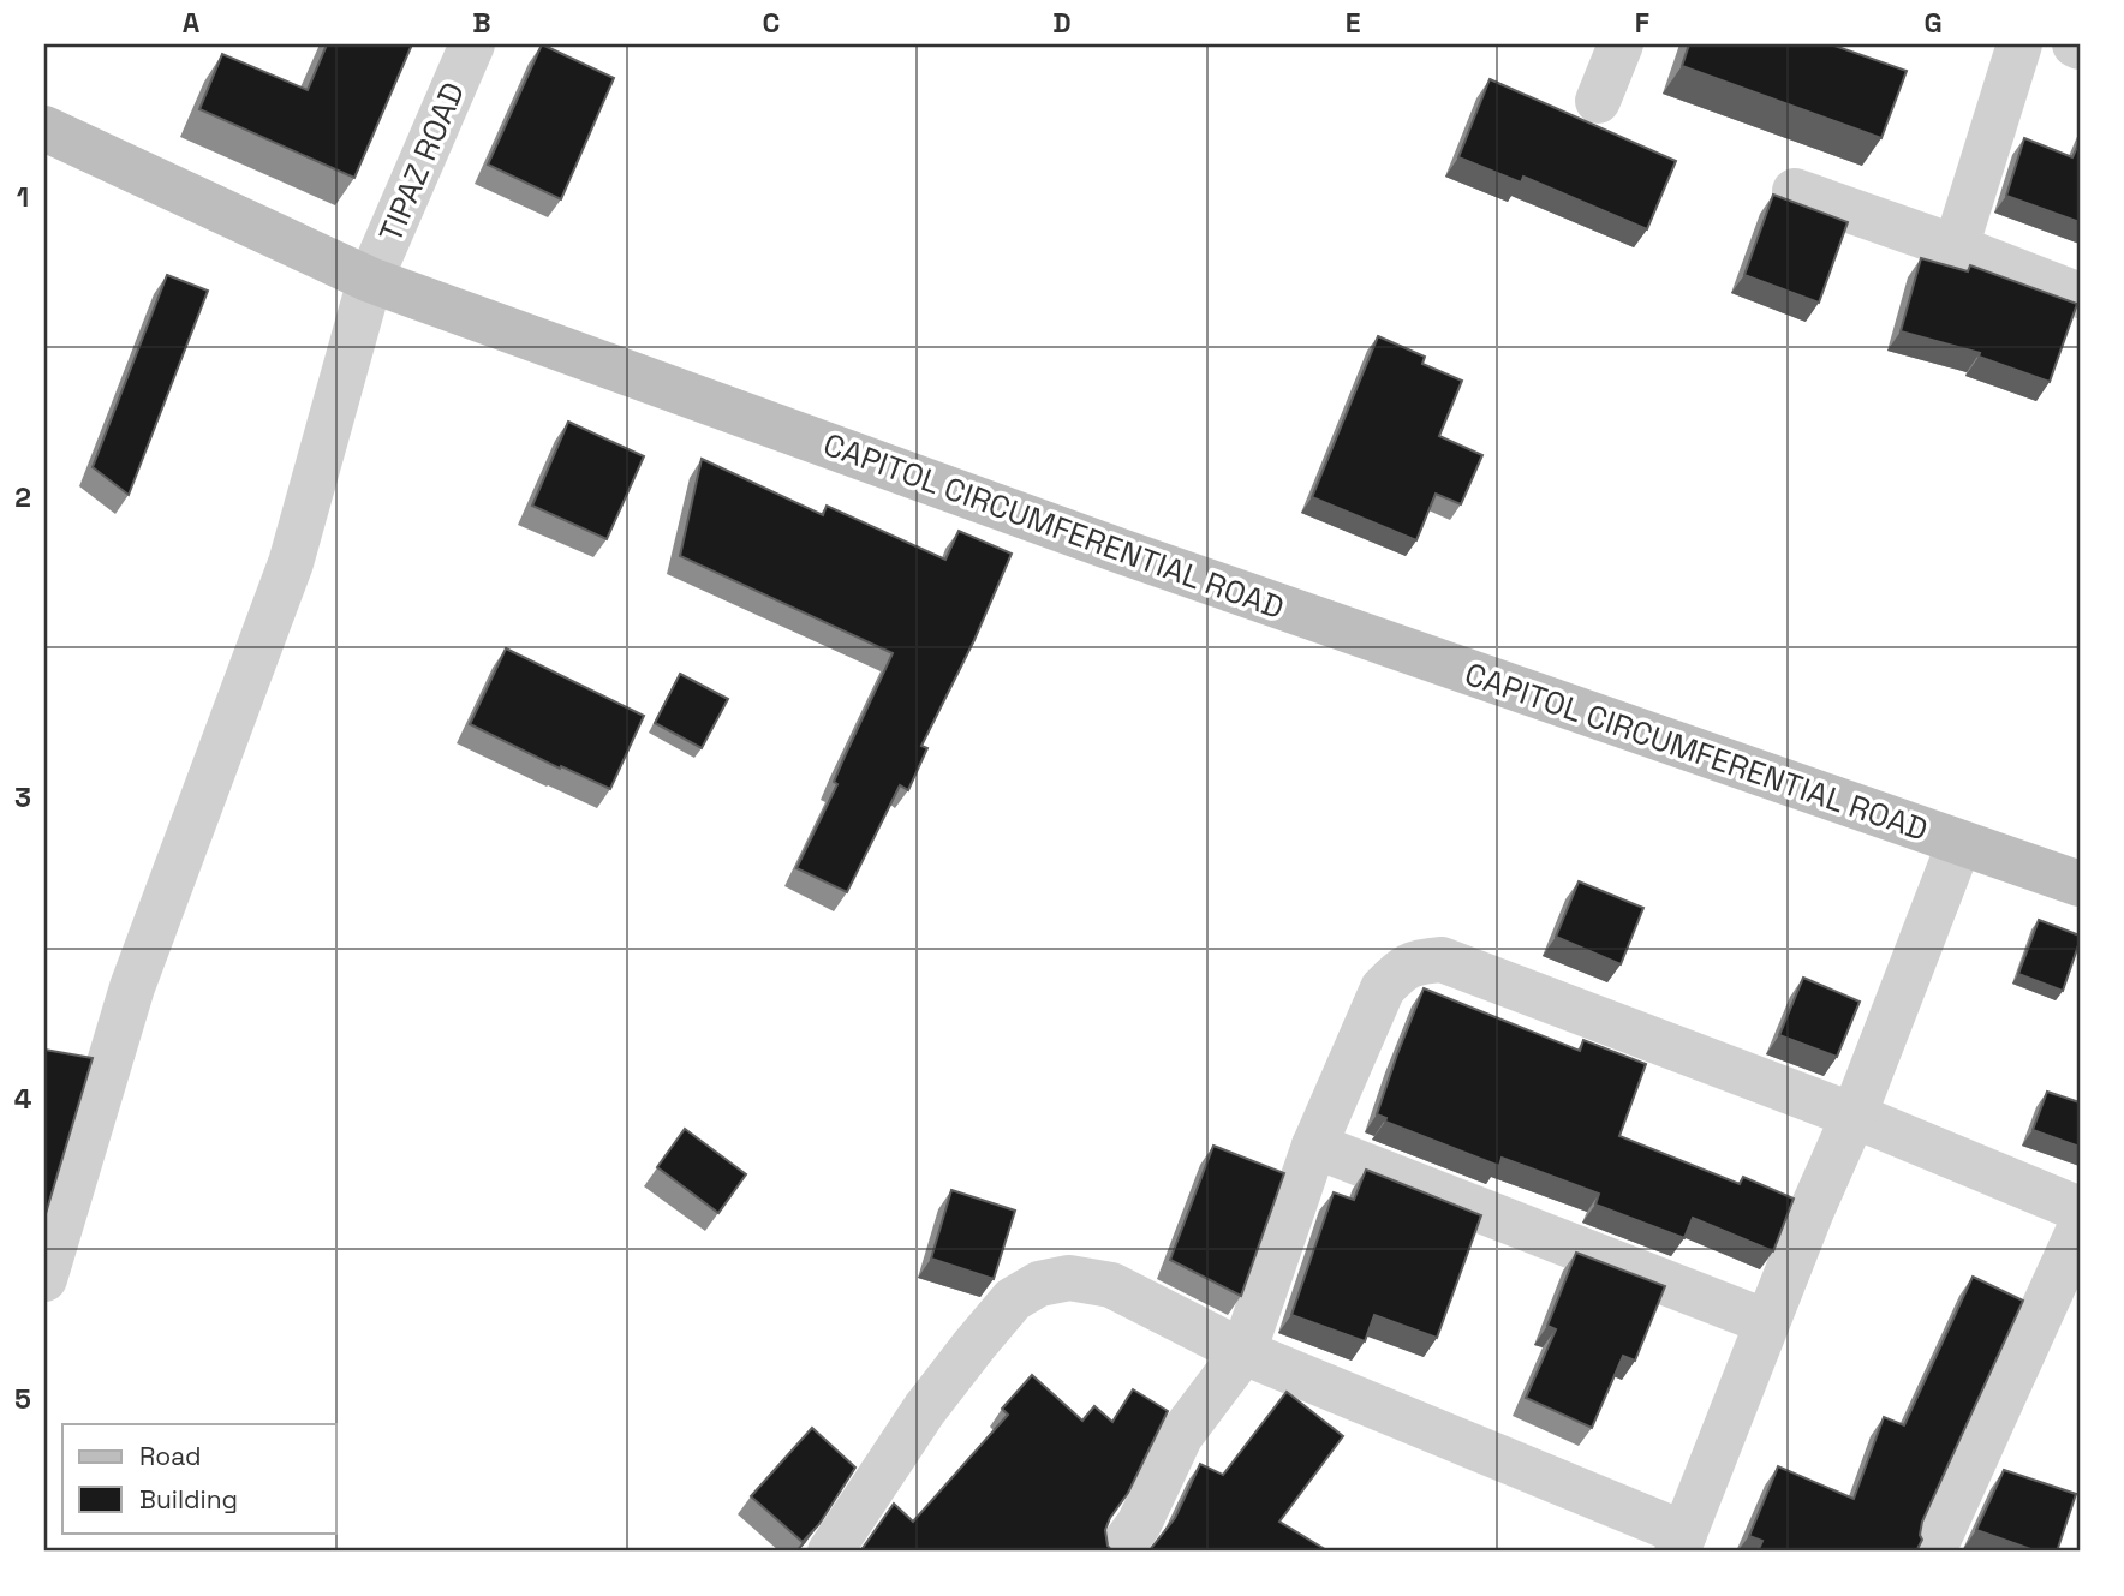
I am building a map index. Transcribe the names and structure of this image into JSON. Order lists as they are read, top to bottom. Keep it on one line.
{"streets":{"main road":["CAPITOL CIRCUMFERENTIAL ROAD"],"street":["TIPAZ ROAD"]},"crossings":[["TIPAZ ROAD","CAPITOL CIRCUMFERENTIAL ROAD"]],"legend":["Road","Building"],"grid":{"columns":["A","B","C","D","E","F","G"],"rows":["1","2","3","4","5"]}}
